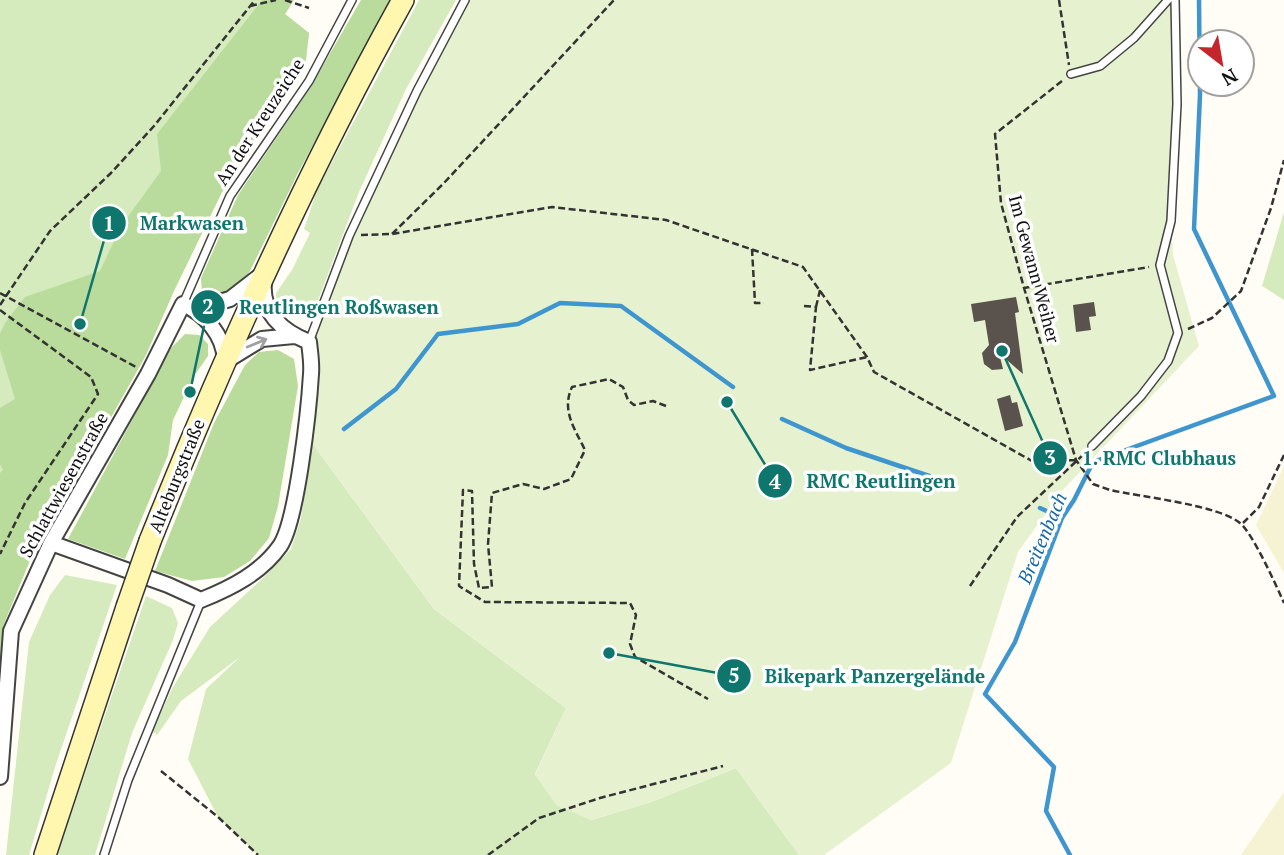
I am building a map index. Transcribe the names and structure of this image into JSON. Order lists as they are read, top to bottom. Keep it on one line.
{"streets":{"main road":["Alteburgstraße"],"street":["Schlattwiesenstraße"],"lane":["An der Kreuzeiche"],"path":["Im Gewann Weiher"]},"crossings":[["An der Kreuzeiche","Schlattwiesenstraße"]],"water":["Breitenbach"],"places":["Markwasen","1. RMC Clubhaus","Reutlingen Roßwasen","RMC Reutlingen","Bikepark Panzergelände"],"north":"bottom right"}
